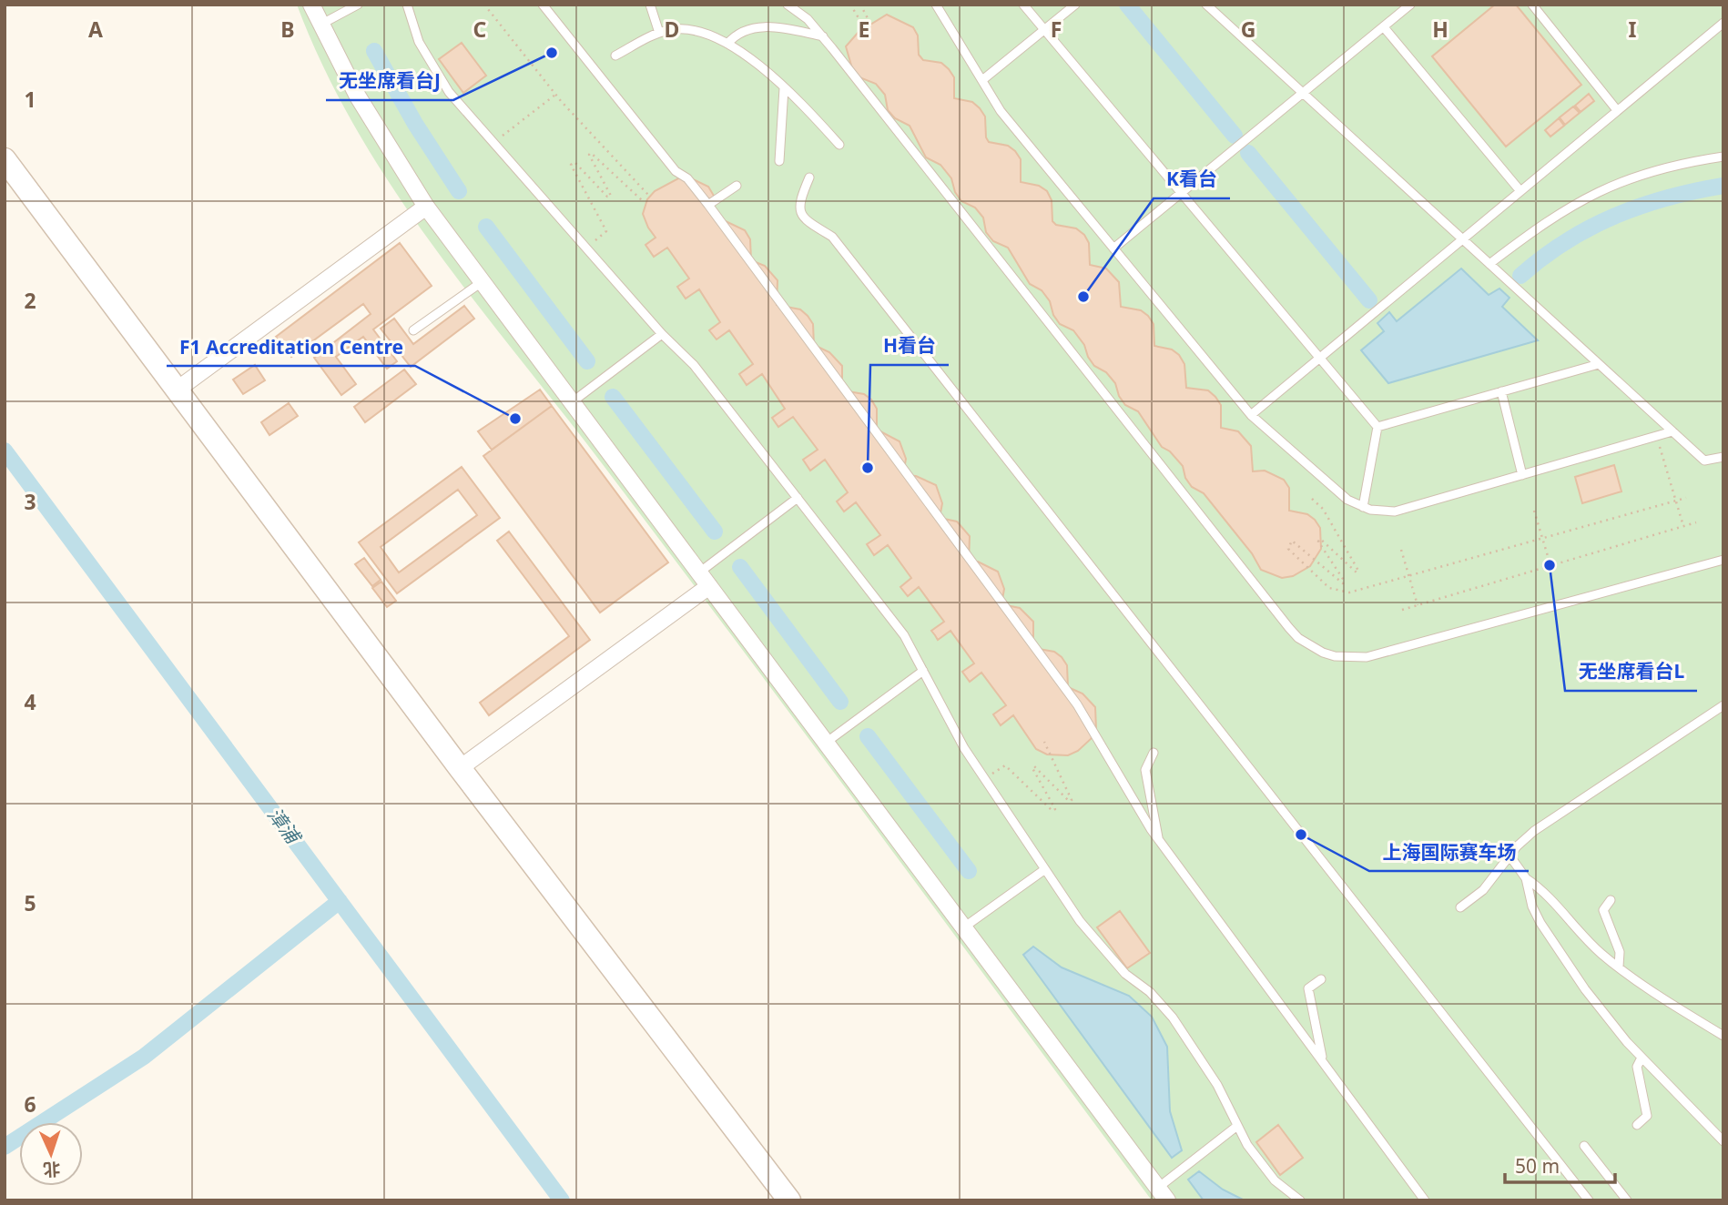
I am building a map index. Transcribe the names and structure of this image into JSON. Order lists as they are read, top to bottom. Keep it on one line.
{"water":["漳浦"],"places":["无坐席看台J","K看台","F1 Accreditation Centre","H看台","无坐席看台L","上海国际赛车场"],"scale_bar":"50 m","north":"bottom","grid":{"columns":["A","B","C","D","E","F","G","H","I"],"rows":["1","2","3","4","5","6"]}}
